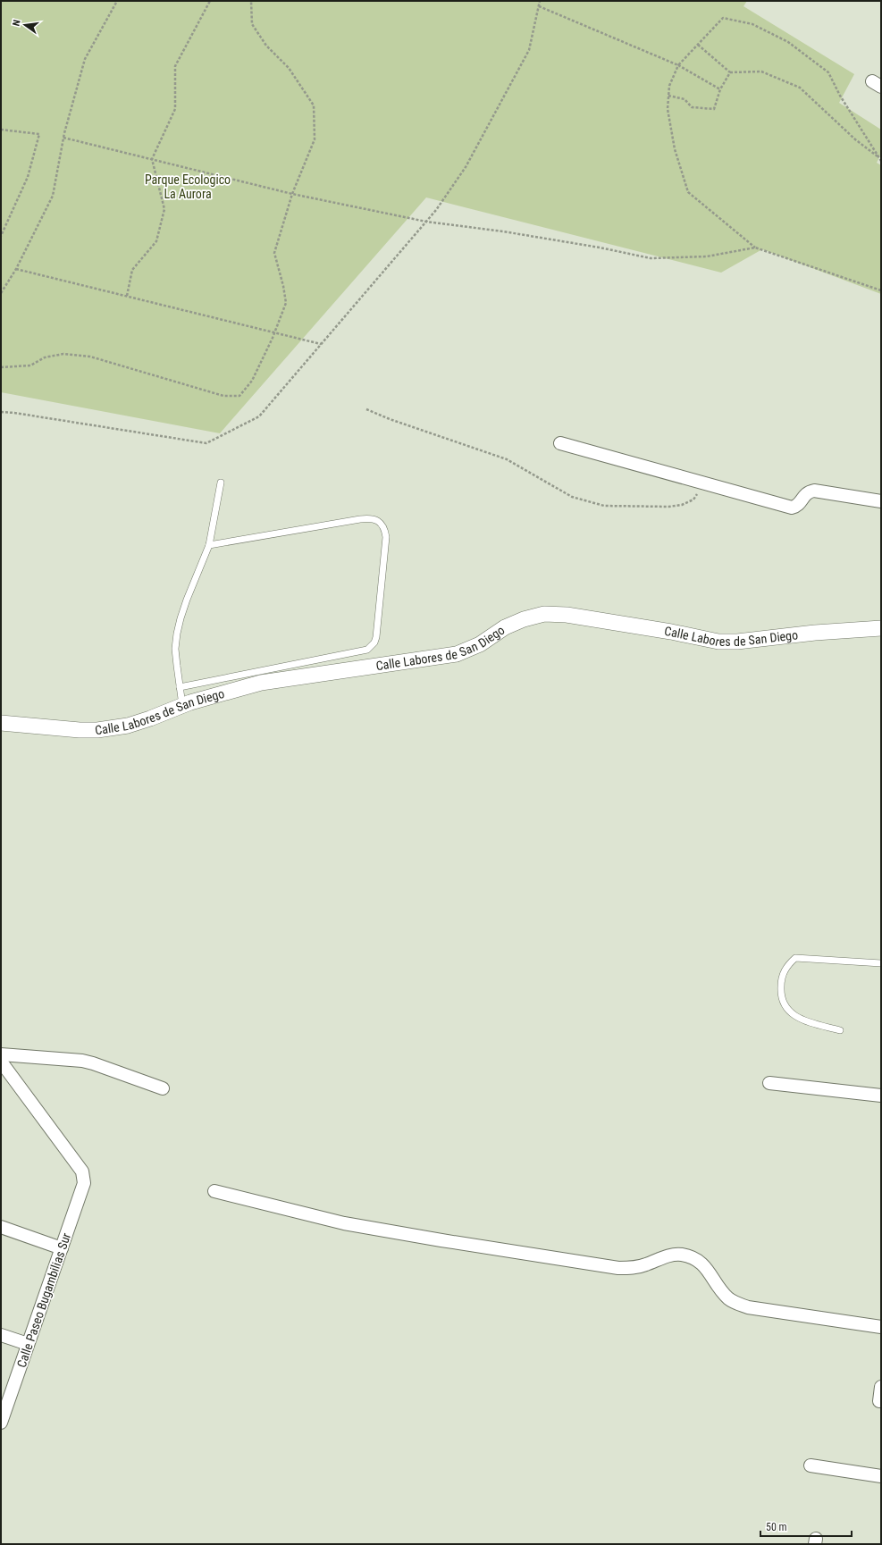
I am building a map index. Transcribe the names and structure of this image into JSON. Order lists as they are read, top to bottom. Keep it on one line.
{"streets":{"street":["Calle Labores de San Diego","Calle Paseo Bugambilias Sur"]},"parks":["Parque Ecologico La Aurora"],"scale_bar":"50 m","north":"left"}
